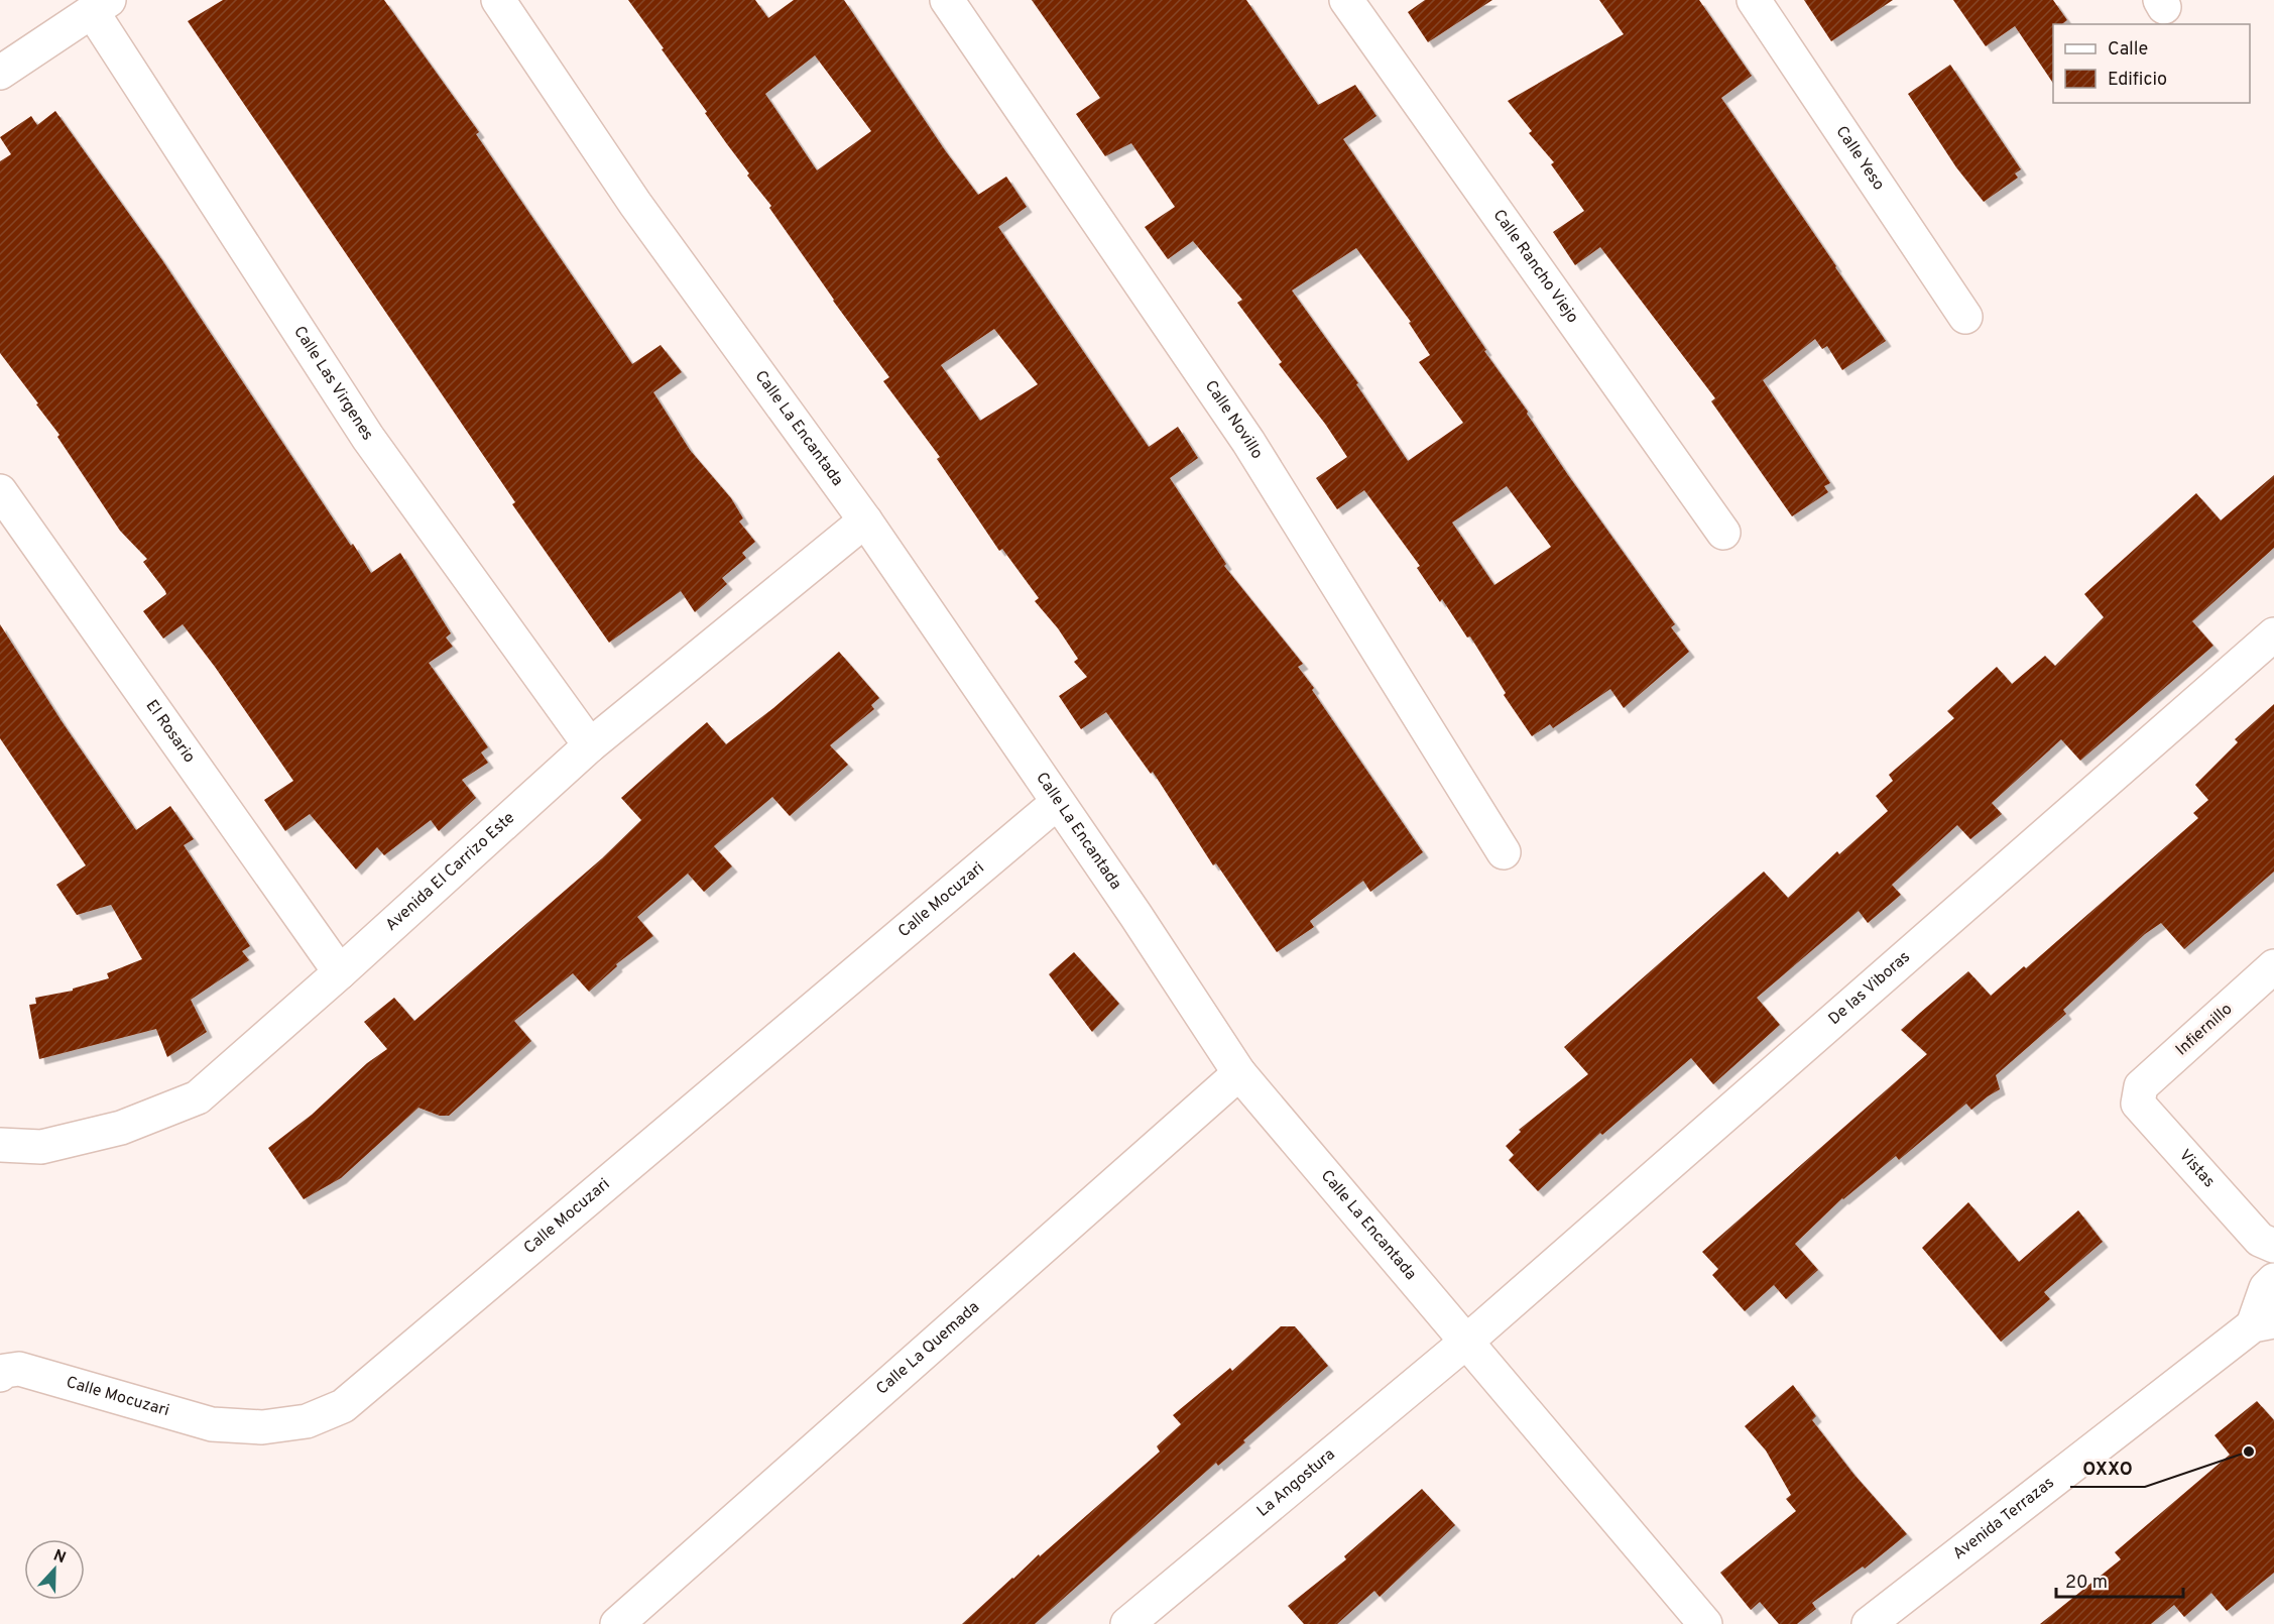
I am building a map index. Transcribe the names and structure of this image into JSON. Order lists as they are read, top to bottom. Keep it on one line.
{"streets":{"street":["Calle Yeso","Calle Rancho Viejo","Calle Las Virgenes","Calle Novillo","Calle La Encantada","El Rosario","Avenida El Carrizo Este","Calle Mocuzari","De las Viboras","Infiernillo","Vistas","Calle La Quemada","La Angostura","Avenida Terrazas"]},"crossings":[["Calle Las Virgenes","Avenida El Carrizo Este"],["Calle La Encantada","Avenida El Carrizo Este"],["Calle La Encantada","Calle Mocuzari"],["Calle La Encantada","De las Viboras"],["Calle La Encantada","Calle La Quemada"],["Calle La Encantada","La Angostura"],["El Rosario","Avenida El Carrizo Este"],["De las Viboras","La Angostura"],["Infiernillo","Vistas"],["Vistas","Avenida Terrazas"]],"places":["OXXO"],"legend":["Calle","Edificio"],"scale_bar":"20 m","north":"top"}
